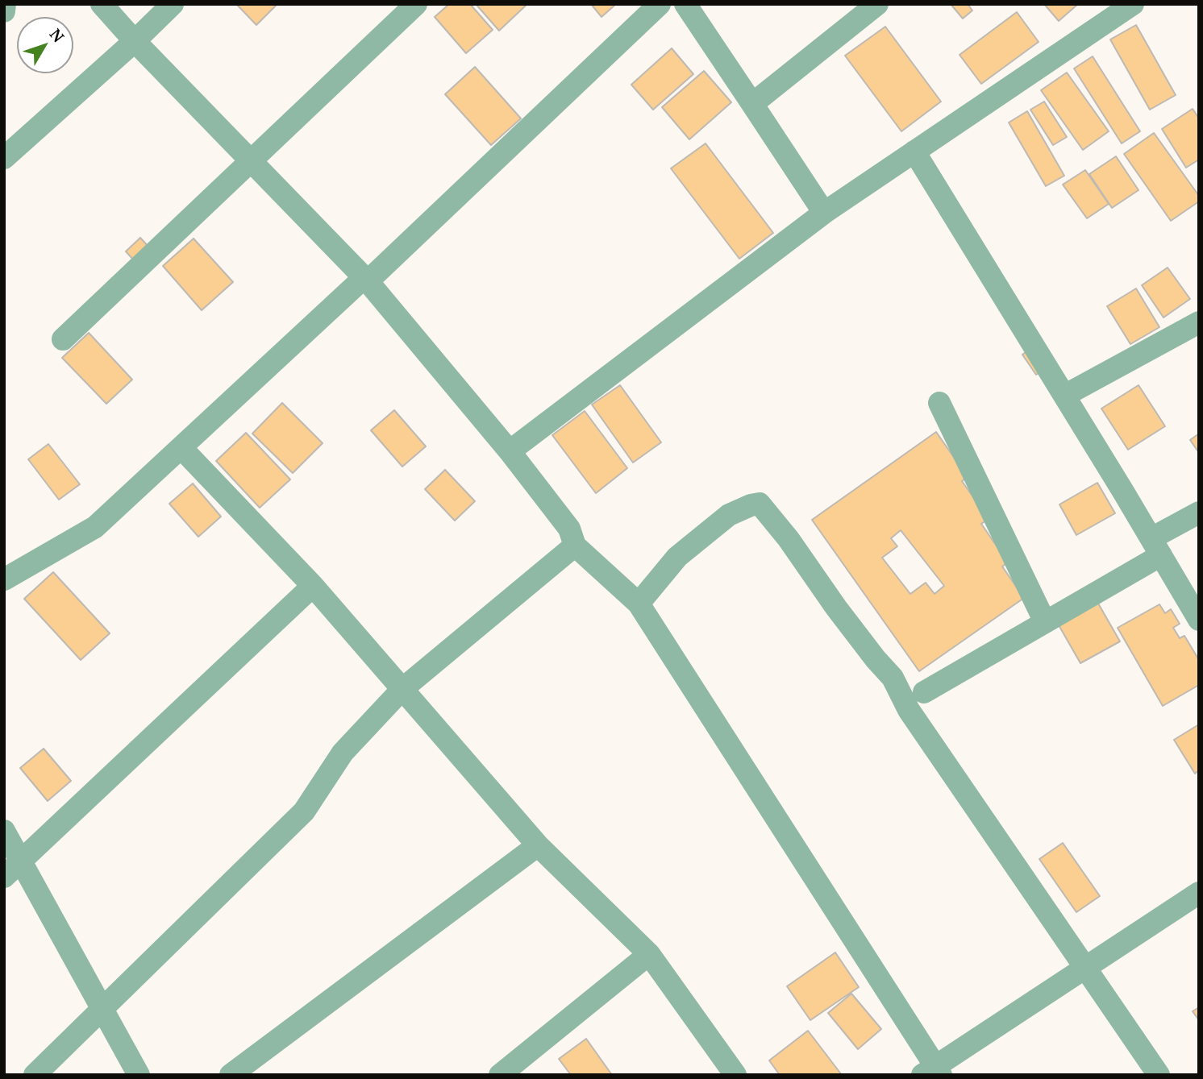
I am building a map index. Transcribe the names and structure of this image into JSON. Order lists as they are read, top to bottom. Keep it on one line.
{"north":"top right"}
